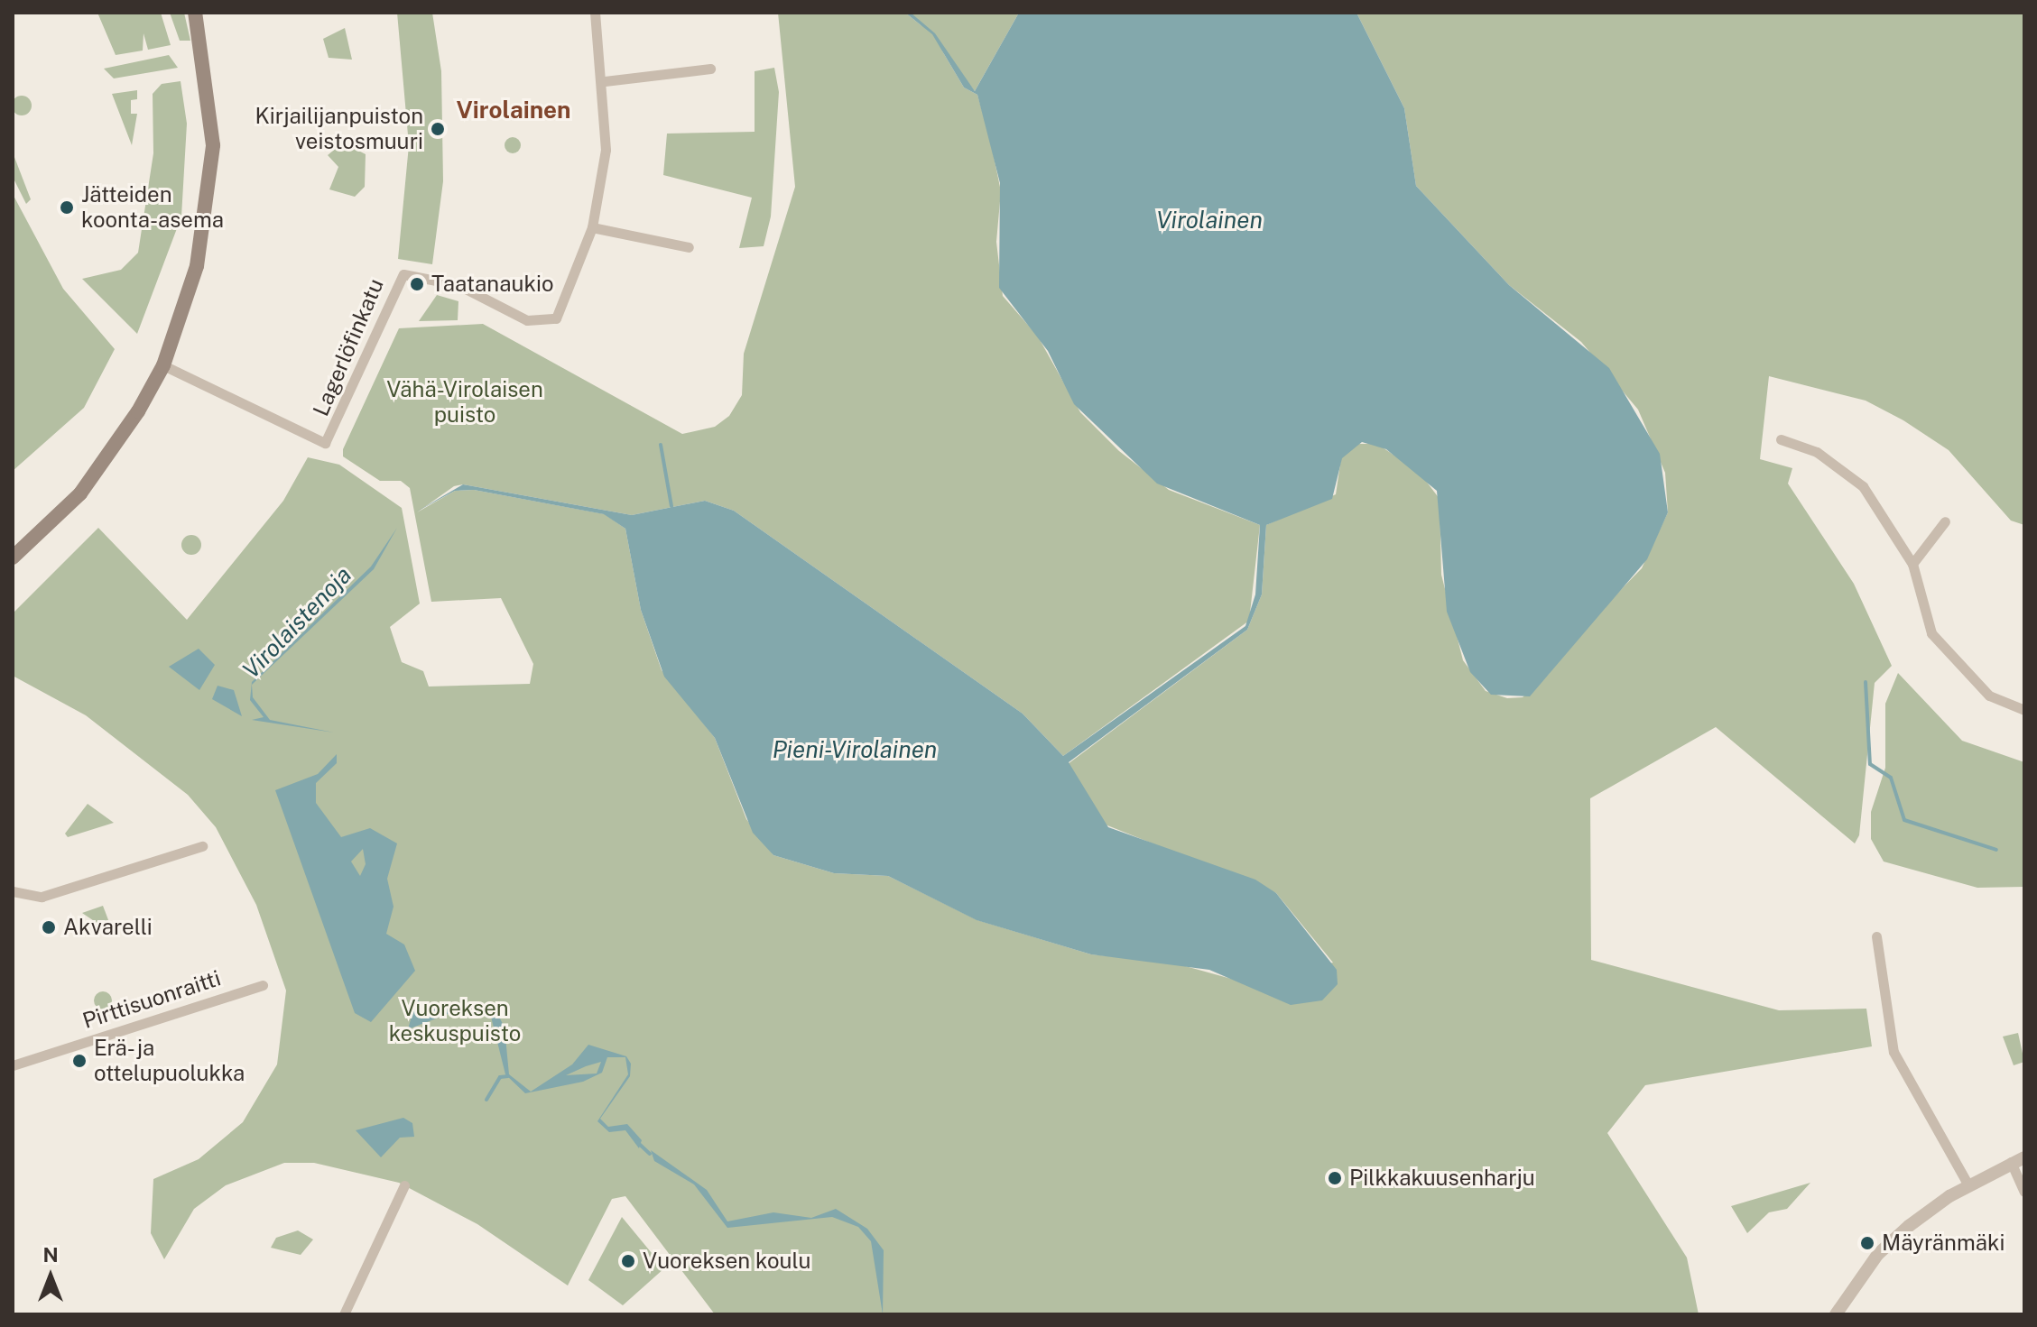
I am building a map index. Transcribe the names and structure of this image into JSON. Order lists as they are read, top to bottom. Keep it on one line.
{"streets":{"street":["Lagerlöfinkatu","Pirttisuonraitti"]},"districts":["Virolainen"],"water":["Virolainen","Virolaistenoja","Pieni-Virolainen"],"parks":["Vähä-Virolaisen puisto","Vuoreksen keskuspuisto"],"places":["Kirjailijanpuiston veistosmuuri","Jätteiden koonta-asema","Taatanaukio","Akvarelli","Erä- ja ottelupuolukka","Pilkkakuusenharju","Mäyränmäki","Vuoreksen koulu"],"north":"top"}
